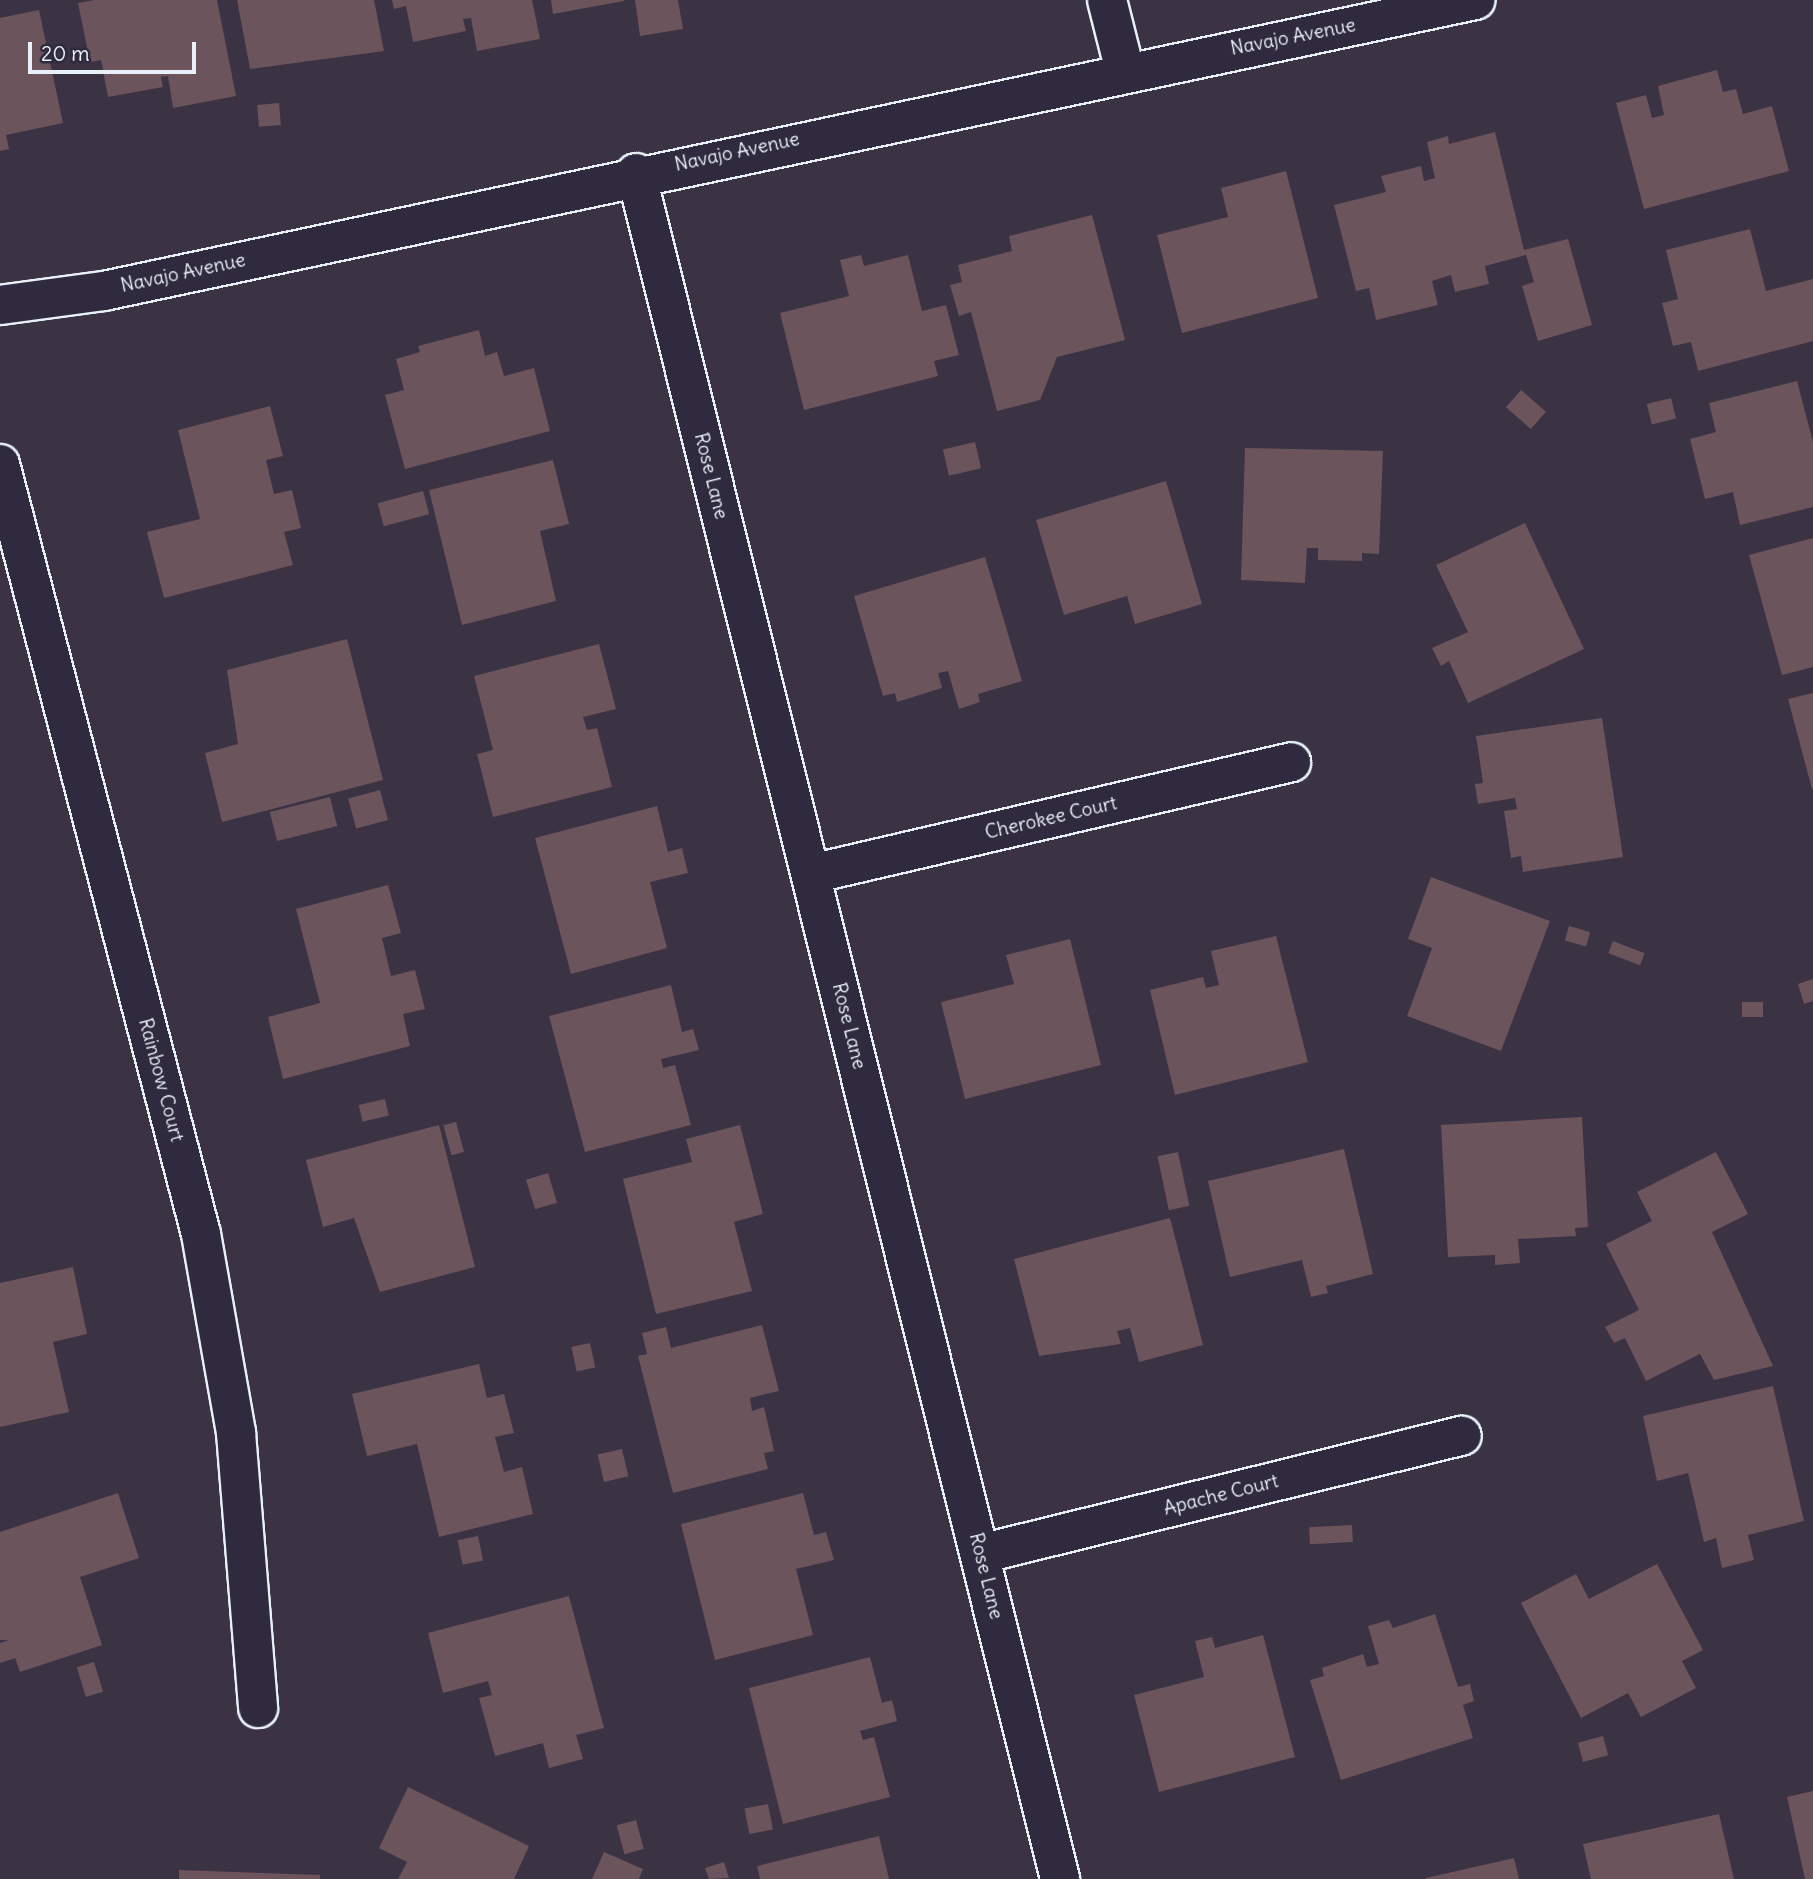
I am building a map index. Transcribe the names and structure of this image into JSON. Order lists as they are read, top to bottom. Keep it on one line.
{"streets":{"street":["Navajo Avenue","Rose Lane","Cherokee Court","Rainbow Court","Apache Court"]},"crossings":[["Navajo Avenue","Rose Lane"],["Rose Lane","Cherokee Court"],["Rose Lane","Apache Court"]],"scale_bar":"20 m"}
